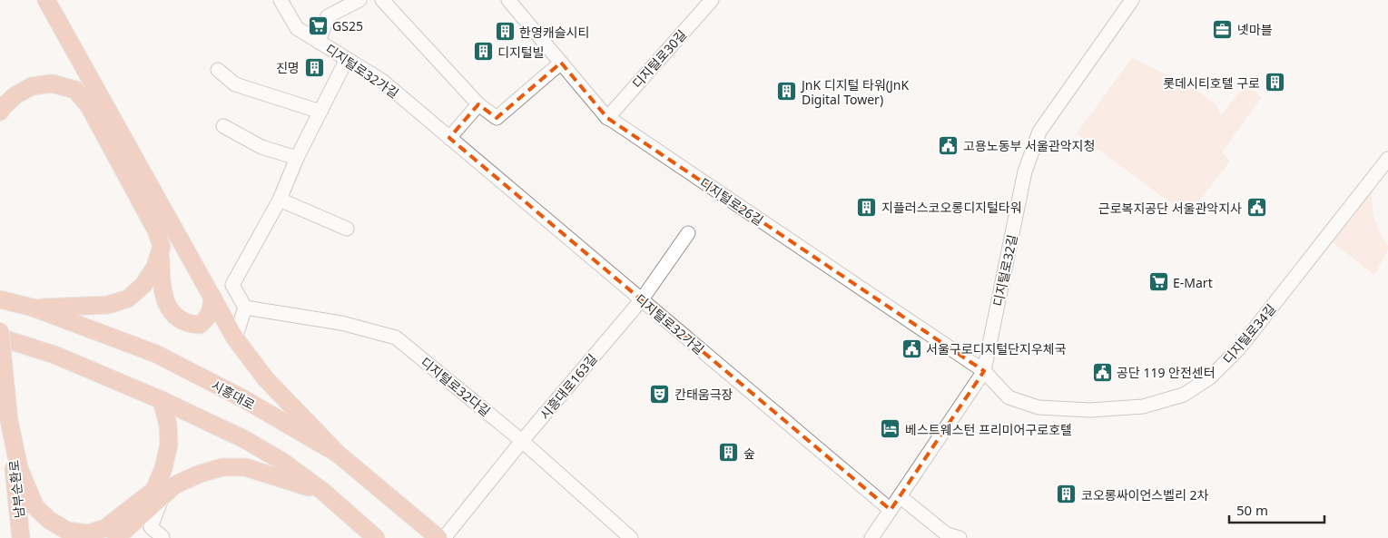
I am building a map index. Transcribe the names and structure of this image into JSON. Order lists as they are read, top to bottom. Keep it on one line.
{"streets":{"main road":["시흥대로","남부순환로"],"street":["디지털로30길","디지털로32가길","디지털로26길","디지털로32길","디지털로34길","디지털로32다길","시흥대로163길"]},"crossings":[["디지털로30길","디지털로26길"],["디지털로32가길","디지털로32길"],["디지털로32가길","시흥대로163길"],["디지털로26길","디지털로32길"],["디지털로26길","디지털로34길"],["디지털로32길","디지털로34길"],["디지털로32다길","시흥대로163길"]],"places":{"supermarket":["GS25","E-Mart"],"office":["넷마블"],"building":["한영캐슬시티","디지털빌","진명","롯데시티호텔 구로","JnK 디지털 타워(JnK Digital Tower)","지플러스코오롱디지털타워","숲","코오롱싸이언스벨리 2차"],"public building":["고용노동부 서울관악지청","근로복지공단 서울관악지사","서울구로디지털단지우체국","공단 119 안전센터"],"theatre":["칸태움극장"],"hotel":["베스트웨스턴 프리미어구로호텔"]},"scale_bar":"50 m"}
